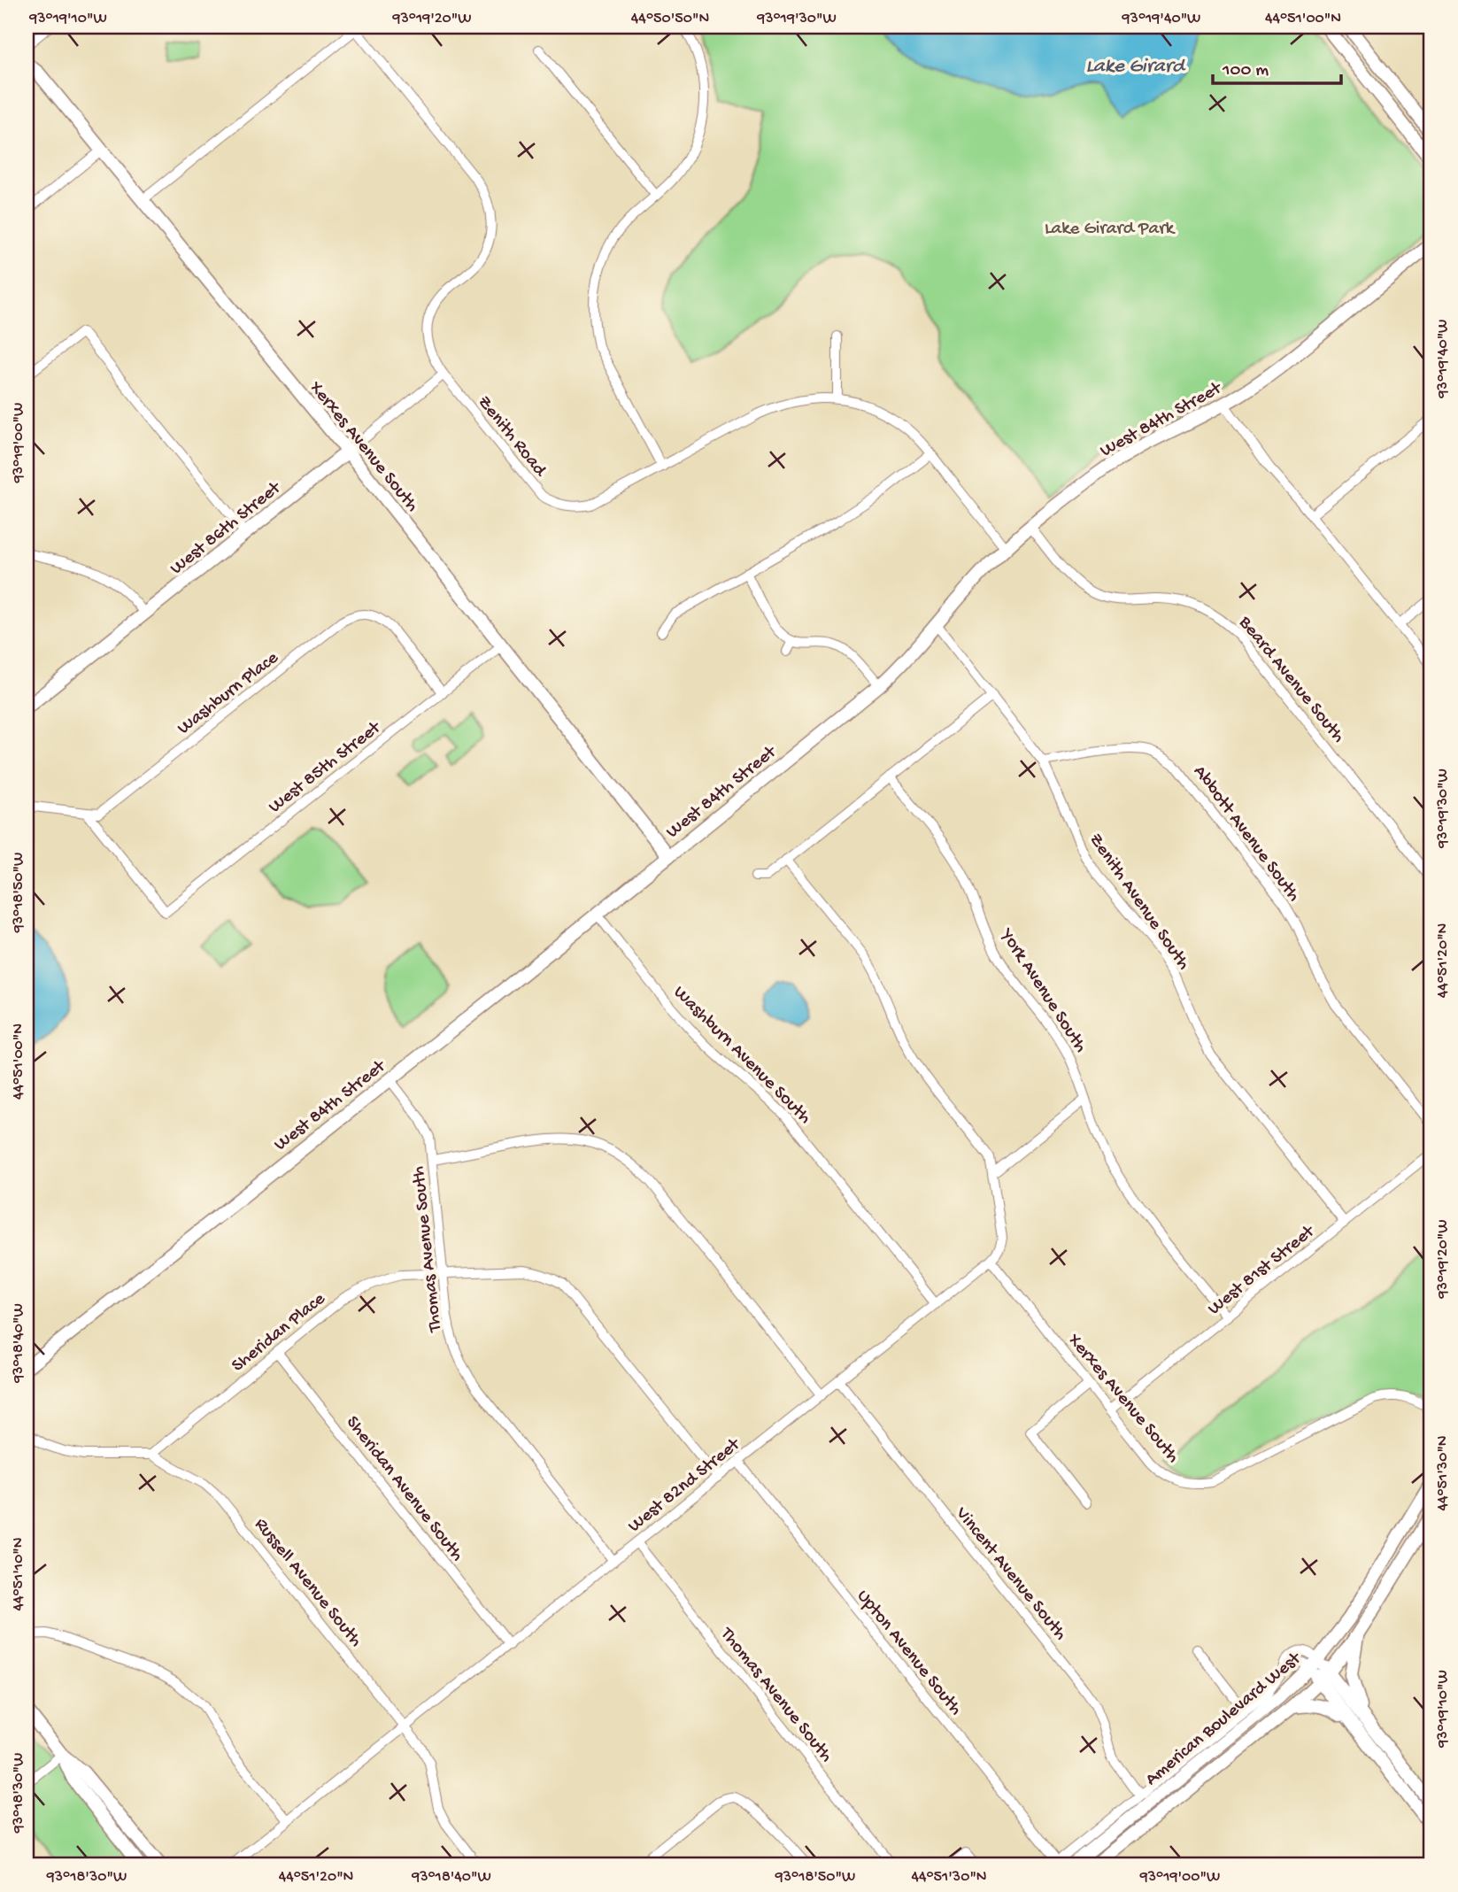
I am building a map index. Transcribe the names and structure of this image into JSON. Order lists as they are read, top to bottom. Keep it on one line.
{"streets":{"street":["West 84th Street","Zenith Road","Xerxes Avenue South","West 86th Street","Beard Avenue South","Washburn Place","West 85th Street","Abbott Avenue South","Zenith Avenue South","York Avenue South","Washburn Avenue South","Thomas Avenue South","West 81st Street","Sheridan Place","West 82nd Street","Sheridan Avenue South","Vincent Avenue South","Russell Avenue South","Upton Avenue South","American Boulevard West"]},"crossings":[["West 84th Street","Zenith Road"],["West 84th Street","Xerxes Avenue South"],["West 84th Street","Beard Avenue South"],["West 84th Street","Zenith Avenue South"],["West 84th Street","Washburn Avenue South"],["West 84th Street","Thomas Avenue South"],["Zenith Road","West 86th Street"],["Xerxes Avenue South","West 86th Street"],["Xerxes Avenue South","West 85th Street"],["Xerxes Avenue South","West 81st Street"],["Xerxes Avenue South","West 82nd Street"],["Washburn Place","West 85th Street"],["Abbott Avenue South","Zenith Avenue South"],["Zenith Avenue South","West 81st Street"],["York Avenue South","West 81st Street"],["Washburn Avenue South","West 82nd Street"],["Thomas Avenue South","Sheridan Place"],["Thomas Avenue South","West 82nd Street"],["Sheridan Place","Sheridan Avenue South"],["Sheridan Place","Russell Avenue South"],["West 82nd Street","Sheridan Avenue South"],["West 82nd Street","Vincent Avenue South"],["West 82nd Street","Russell Avenue South"],["West 82nd Street","Upton Avenue South"]],"water":["Lake Girard"],"parks":["Lake Girard Park"],"scale_bar":"100 m","coordinates":["93°19'10\"W","93°19'20\"W","44°50'50\"N","93°19'30\"W","93°19'40\"W","44°51'00\"N","93°19'00\"W","93°18'50\"W","44°51'20\"N","93°18'40\"W","44°51'30\"N","44°51'10\"N","93°18'30\"W"]}
